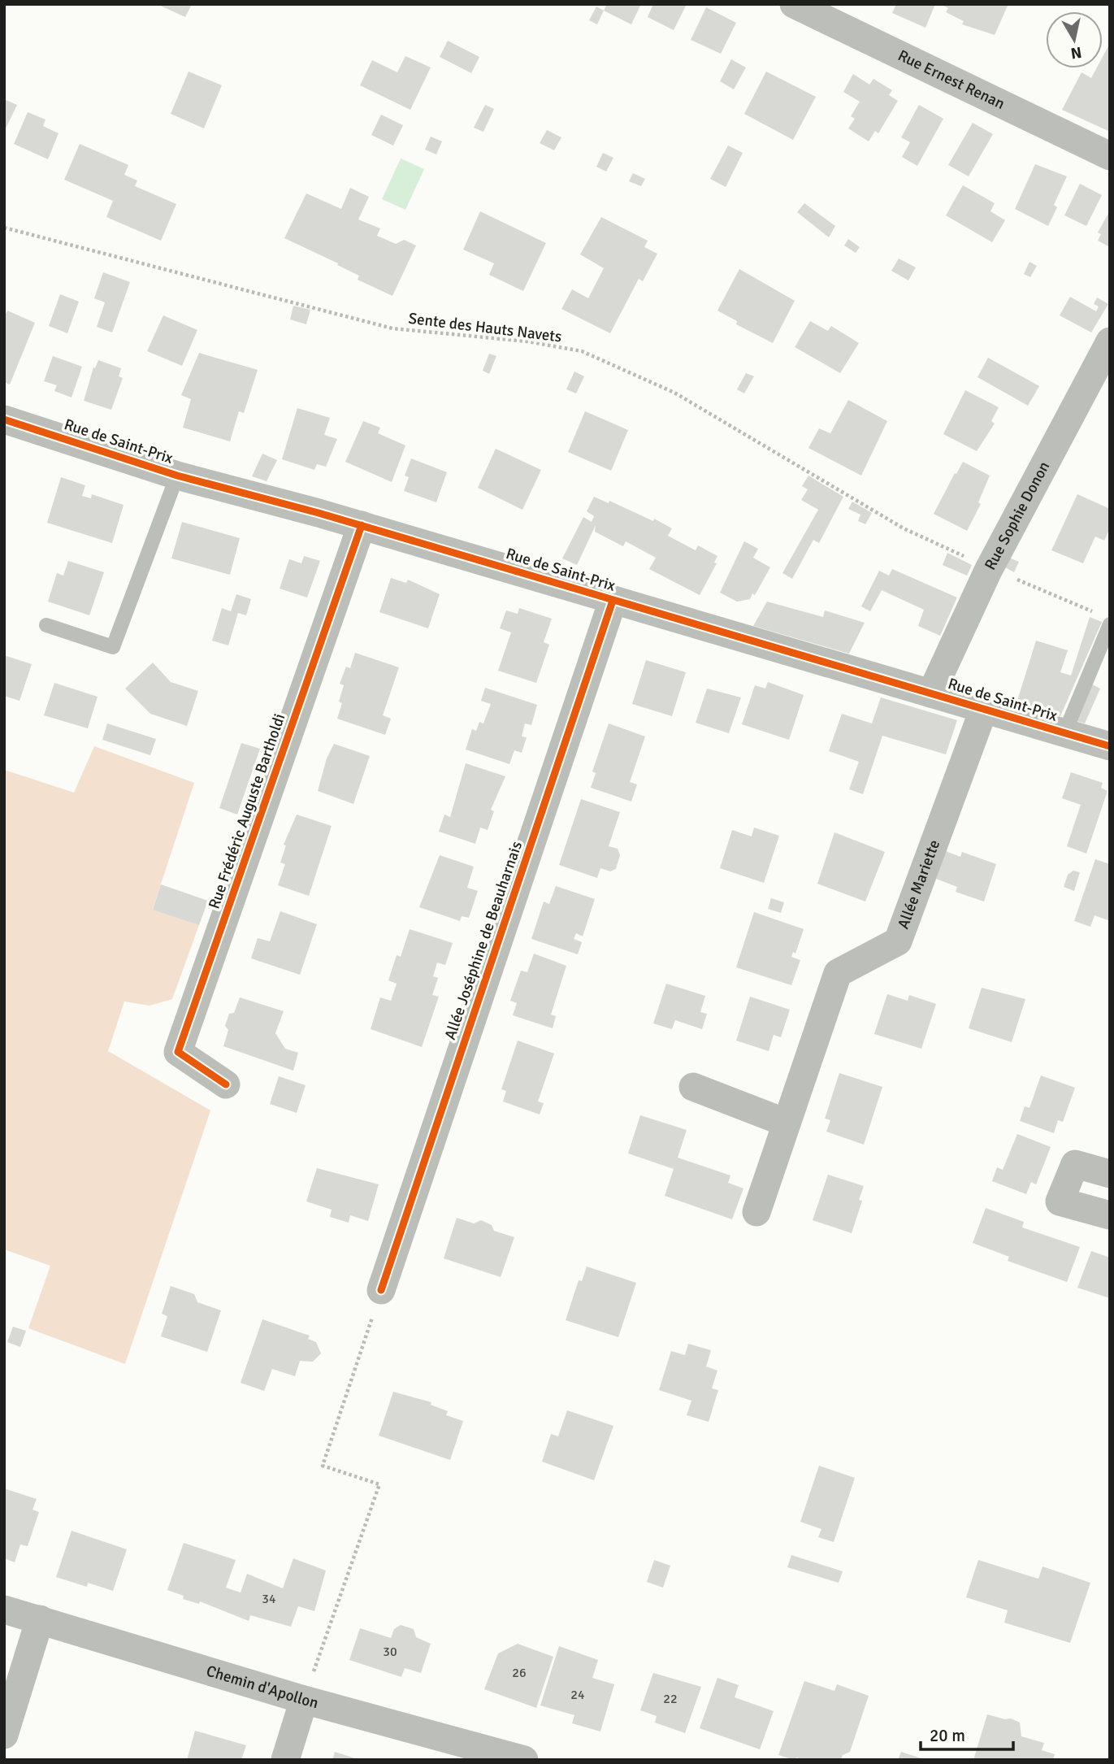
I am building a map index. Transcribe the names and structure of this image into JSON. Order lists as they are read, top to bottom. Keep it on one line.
{"streets":{"street":["Rue Ernest Renan","Rue de Saint-Prix","Rue Sophie Donon","Rue Frédéric Auguste Bartholdi","Allée Mariette","Allée Joséphine de Beauharnais","Chemin d'Apollon"],"path":["Sente des Hauts Navets"]},"crossings":[["Sente des Hauts Navets","Rue Sophie Donon"],["Rue de Saint-Prix","Rue Sophie Donon"],["Rue de Saint-Prix","Rue Frédéric Auguste Bartholdi"],["Rue de Saint-Prix","Allée Mariette"],["Rue de Saint-Prix","Allée Joséphine de Beauharnais"]],"house_numbers":["34","30","26","24","22"],"scale_bar":"20 m","north":"bottom"}
